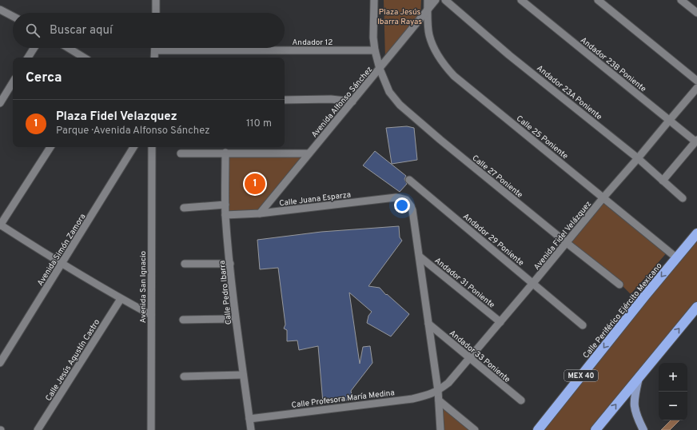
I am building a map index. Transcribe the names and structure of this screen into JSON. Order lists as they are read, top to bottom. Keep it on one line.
{"streets":{"highway":["Calle Periférico Ejército Mexicano","MEX 40"],"street":["Andador 12","Andador 23B Poniente","Andador 23A Poniente","Avenida Alfonso Sánchez","Calle 25 Poniente","Calle 27 Poniente","Calle Juana Esparza","Avenida Fidel Velázquez","Andador 29 Poniente","Avenida Simón Zamora","Andador 31 Poniente","Avenida San Ignacio","Calle Pedro Ibarra","Andador 33 Poniente","Calle Jesús Agustín Castro","Calle Profesora María Medina"]},"crossings":[["Andador 12","Calle 27 Poniente"],["Andador 23B Poniente","Avenida Fidel Velázquez"],["Andador 23A Poniente","Avenida Fidel Velázquez"],["Avenida Alfonso Sánchez","Calle 25 Poniente"],["Avenida Alfonso Sánchez","Calle 27 Poniente"],["Avenida Alfonso Sánchez","Calle Juana Esparza"],["Calle 25 Poniente","Avenida Fidel Velázquez"],["Calle 25 Poniente","Calle Periférico Ejército Mexicano"],["Calle 27 Poniente","Avenida Fidel Velázquez"],["Calle Juana Esparza","Andador 31 Poniente"],["Calle Juana Esparza","Calle Pedro Ibarra"],["Avenida Fidel Velázquez","Andador 29 Poniente"],["Avenida Fidel Velázquez","Andador 31 Poniente"],["Avenida Fidel Velázquez","Andador 33 Poniente"],["Avenida Fidel Velázquez","Calle Profesora María Medina"],["Calle Pedro Ibarra","Calle Profesora María Medina"]],"parks":["Plaza Jesús Ibarra Rayas"],"page":{"search":"Buscar aquí","heading":"Cerca","list":[{"mark":"1","name":"Plaza Fidel Velazquez","note":"Parque · Avenida Alfonso Sánchez","value":"110 m"}],"pins":"1","map_buttons":["+","−"]}}
